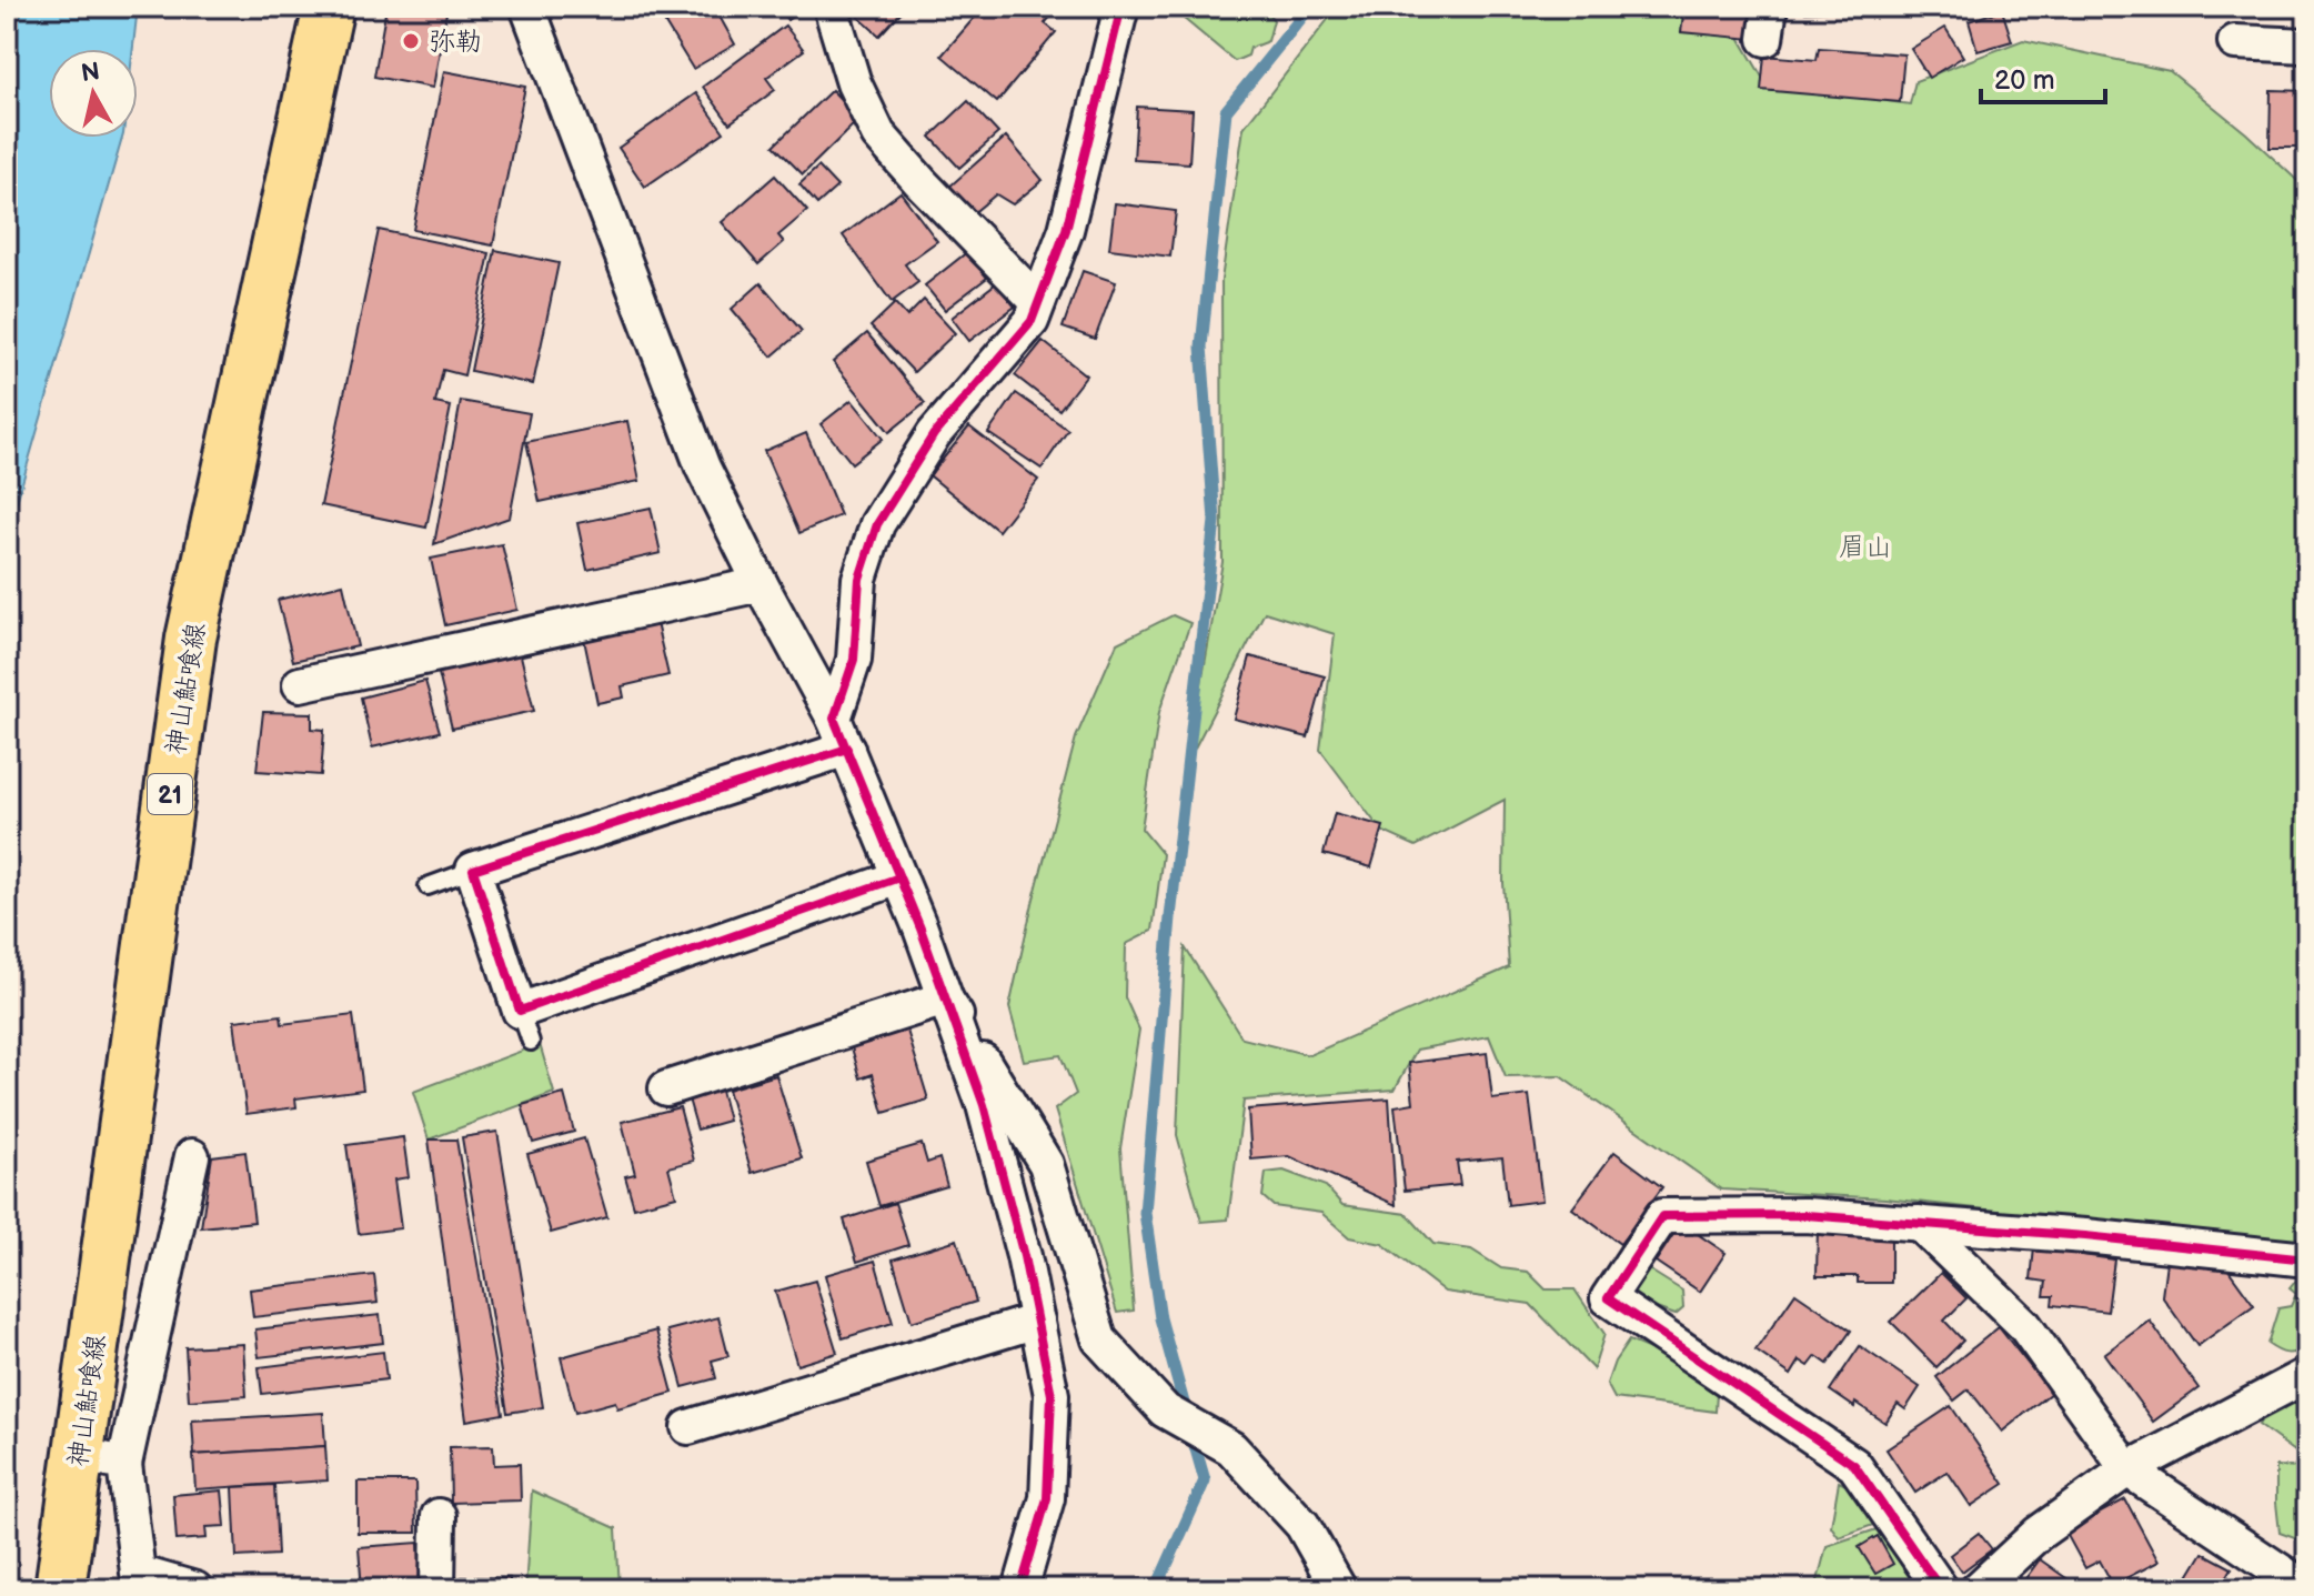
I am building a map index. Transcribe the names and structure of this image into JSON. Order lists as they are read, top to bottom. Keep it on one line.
{"streets":{"main road":["神山鮎喰線","21"]},"parks":["眉山"],"places":["弥勒"],"scale_bar":"20 m","north":"top"}
